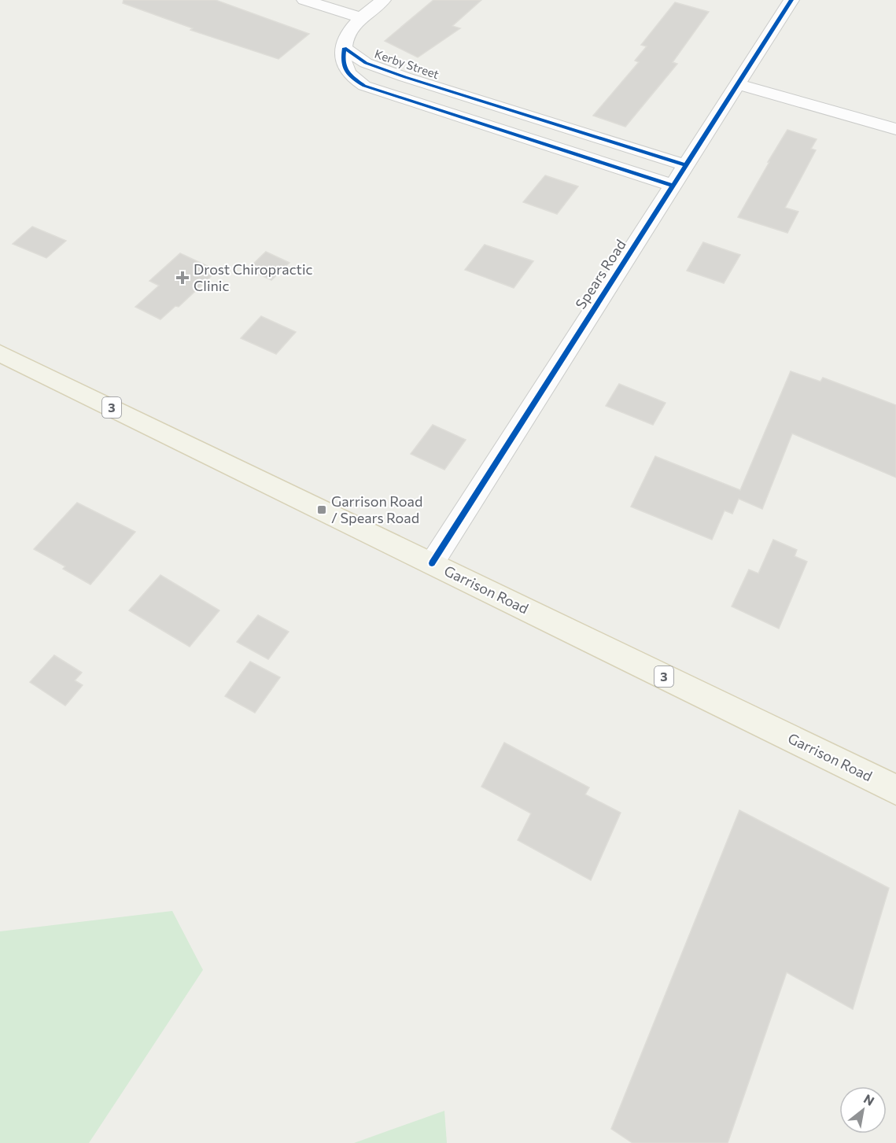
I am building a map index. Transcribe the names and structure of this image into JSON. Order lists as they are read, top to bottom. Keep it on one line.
{"streets":{"main road":["3","Garrison Road"],"street":["Kerby Street","Spears Road"]},"crossings":[["Kerby Street","Spears Road"],["Spears Road","Garrison Road"]],"places":{"health":["Drost Chiropractic Clinic"],"transit":["Garrison Road / Spears Road"]},"north":"top right"}
